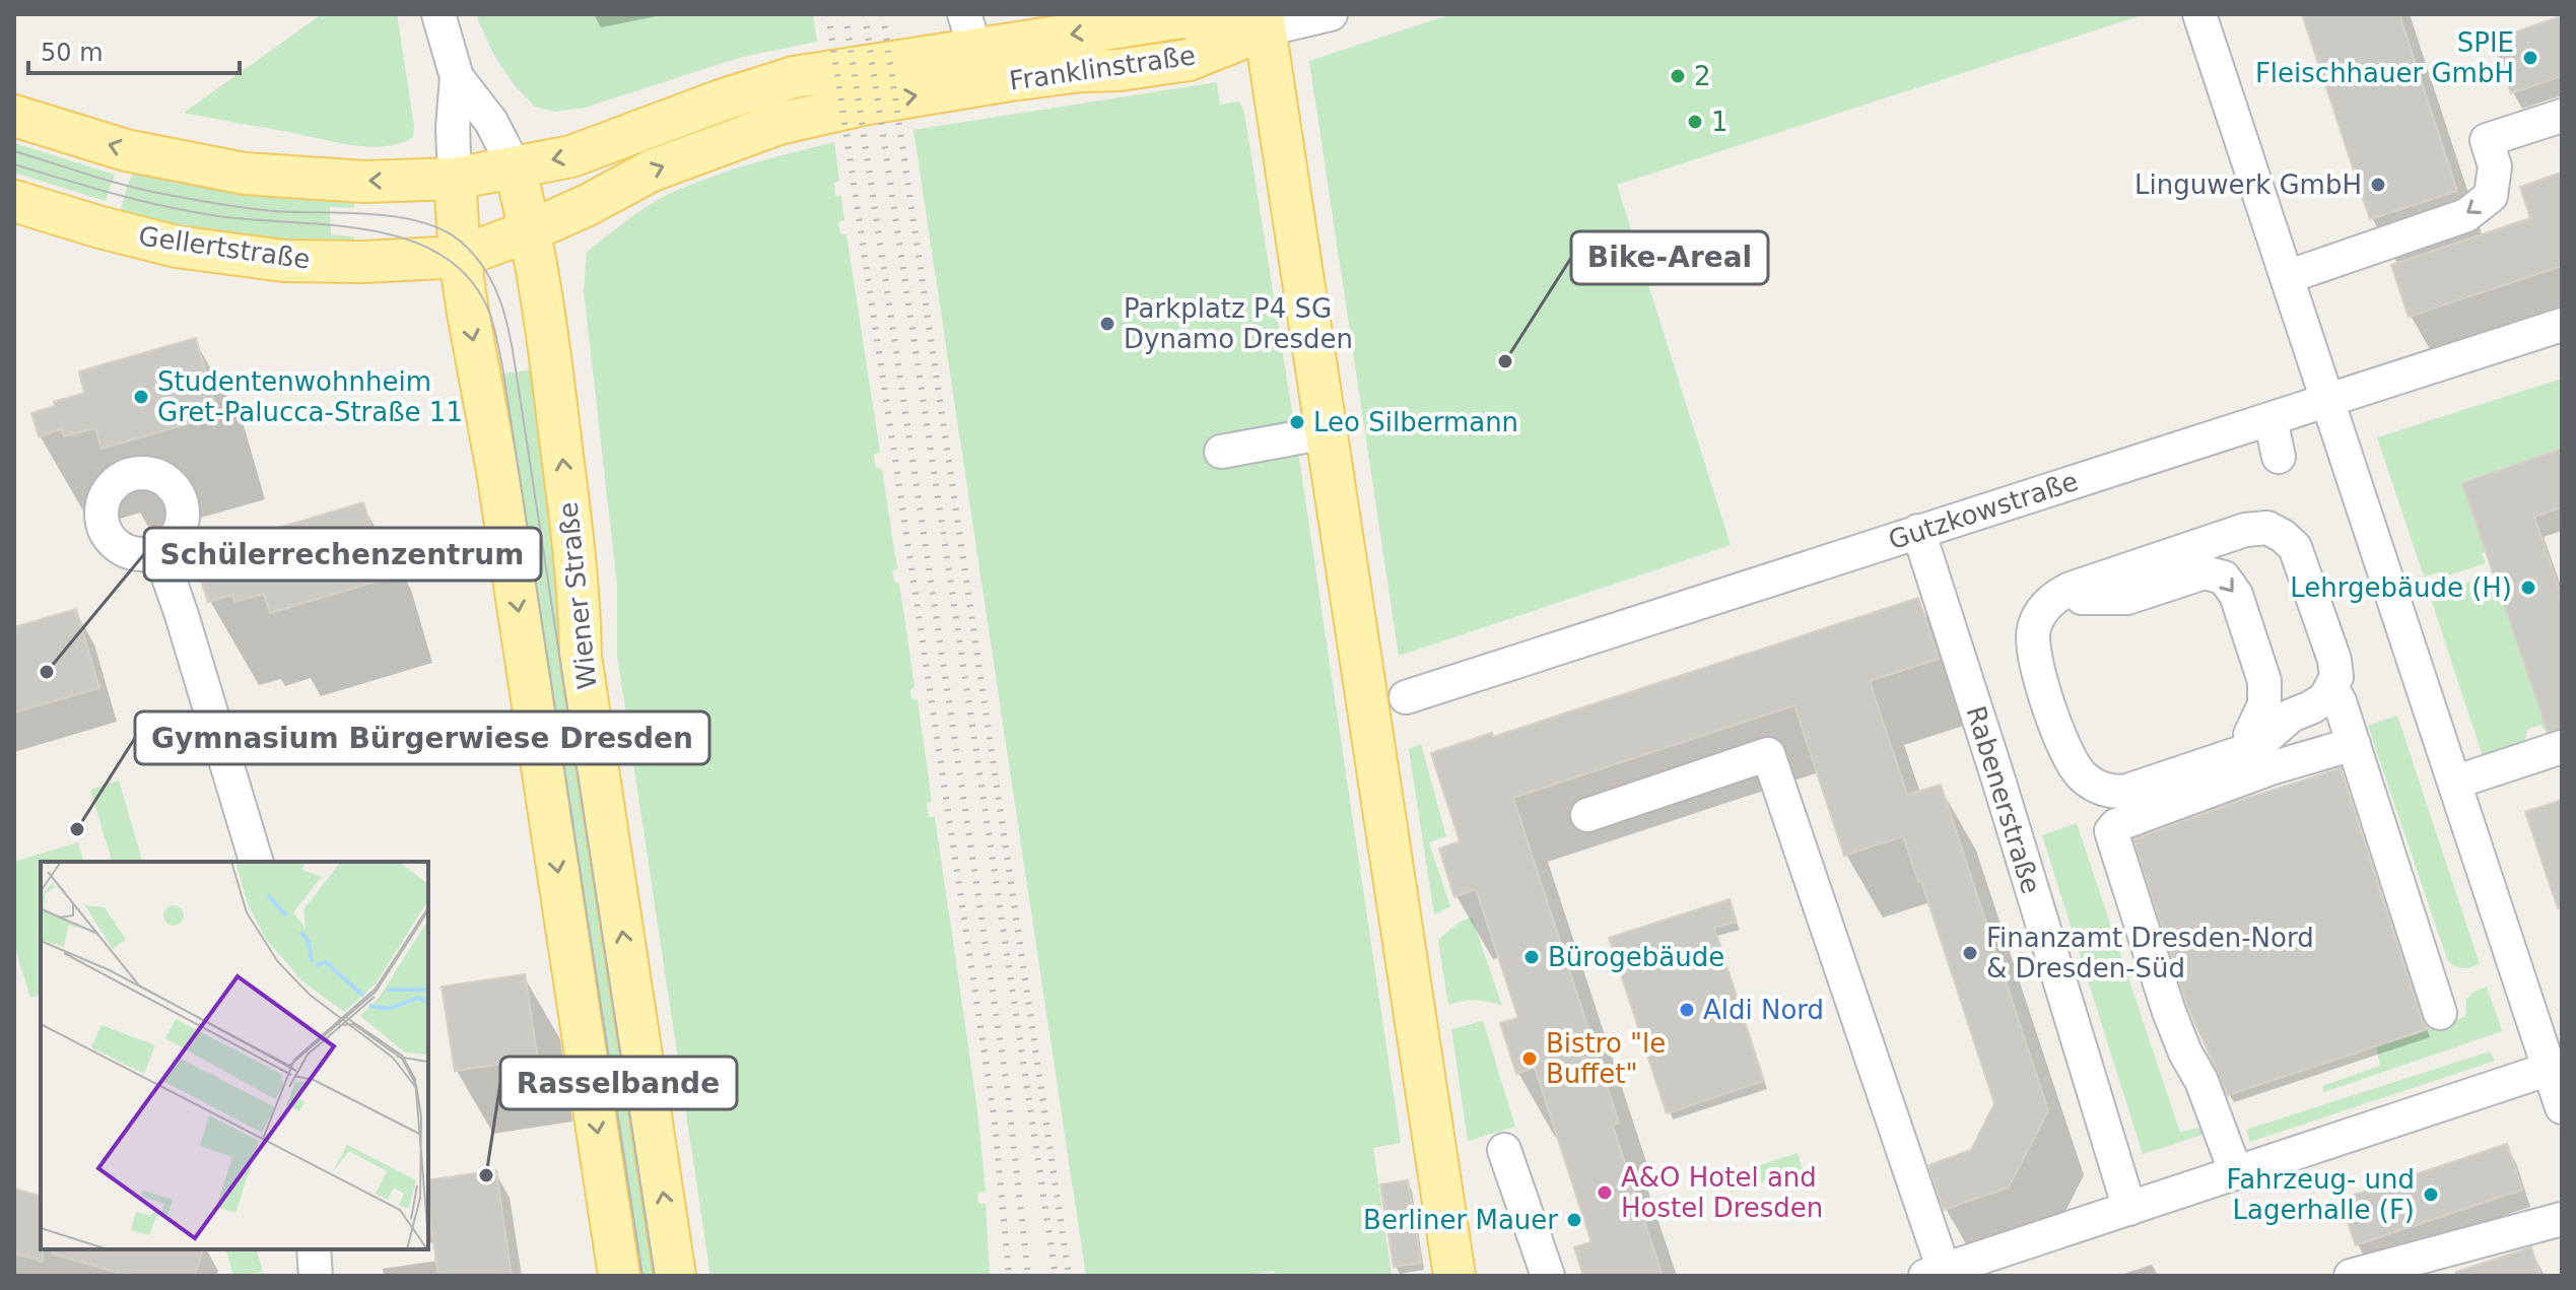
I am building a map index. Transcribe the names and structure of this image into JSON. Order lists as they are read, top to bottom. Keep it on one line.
{"streets":{"main road":["Franklinstraße","Gellertstraße","Wiener Straße"],"street":["Gutzkowstraße","Rabenerstraße"]},"crossings":[["Franklinstraße","Gellertstraße"],["Franklinstraße","Wiener Straße"],["Gellertstraße","Wiener Straße"],["Gutzkowstraße","Rabenerstraße"]],"places":["SPIE Fleischhauer GmbH","2","1","Linguwerk GmbH","Parkplatz P4 SG Dynamo Dresden","Bike-Areal","Studentenwohnheim Gret-Palucca-Straße 11","Leo Silbermann","Lehrgebäude (H)","Schülerrechenzentrum","Gymnasium Bürgerwiese Dresden","Finanzamt Dresden-Nord & Dresden-Süd","Bürogebäude","Aldi Nord","Bistro \"le Buffet\"","Rasselbande","A&O Hotel and Hostel Dresden","Fahrzeug- und Lagerhalle (F)","Berliner Mauer"],"scale_bar":"50 m"}
